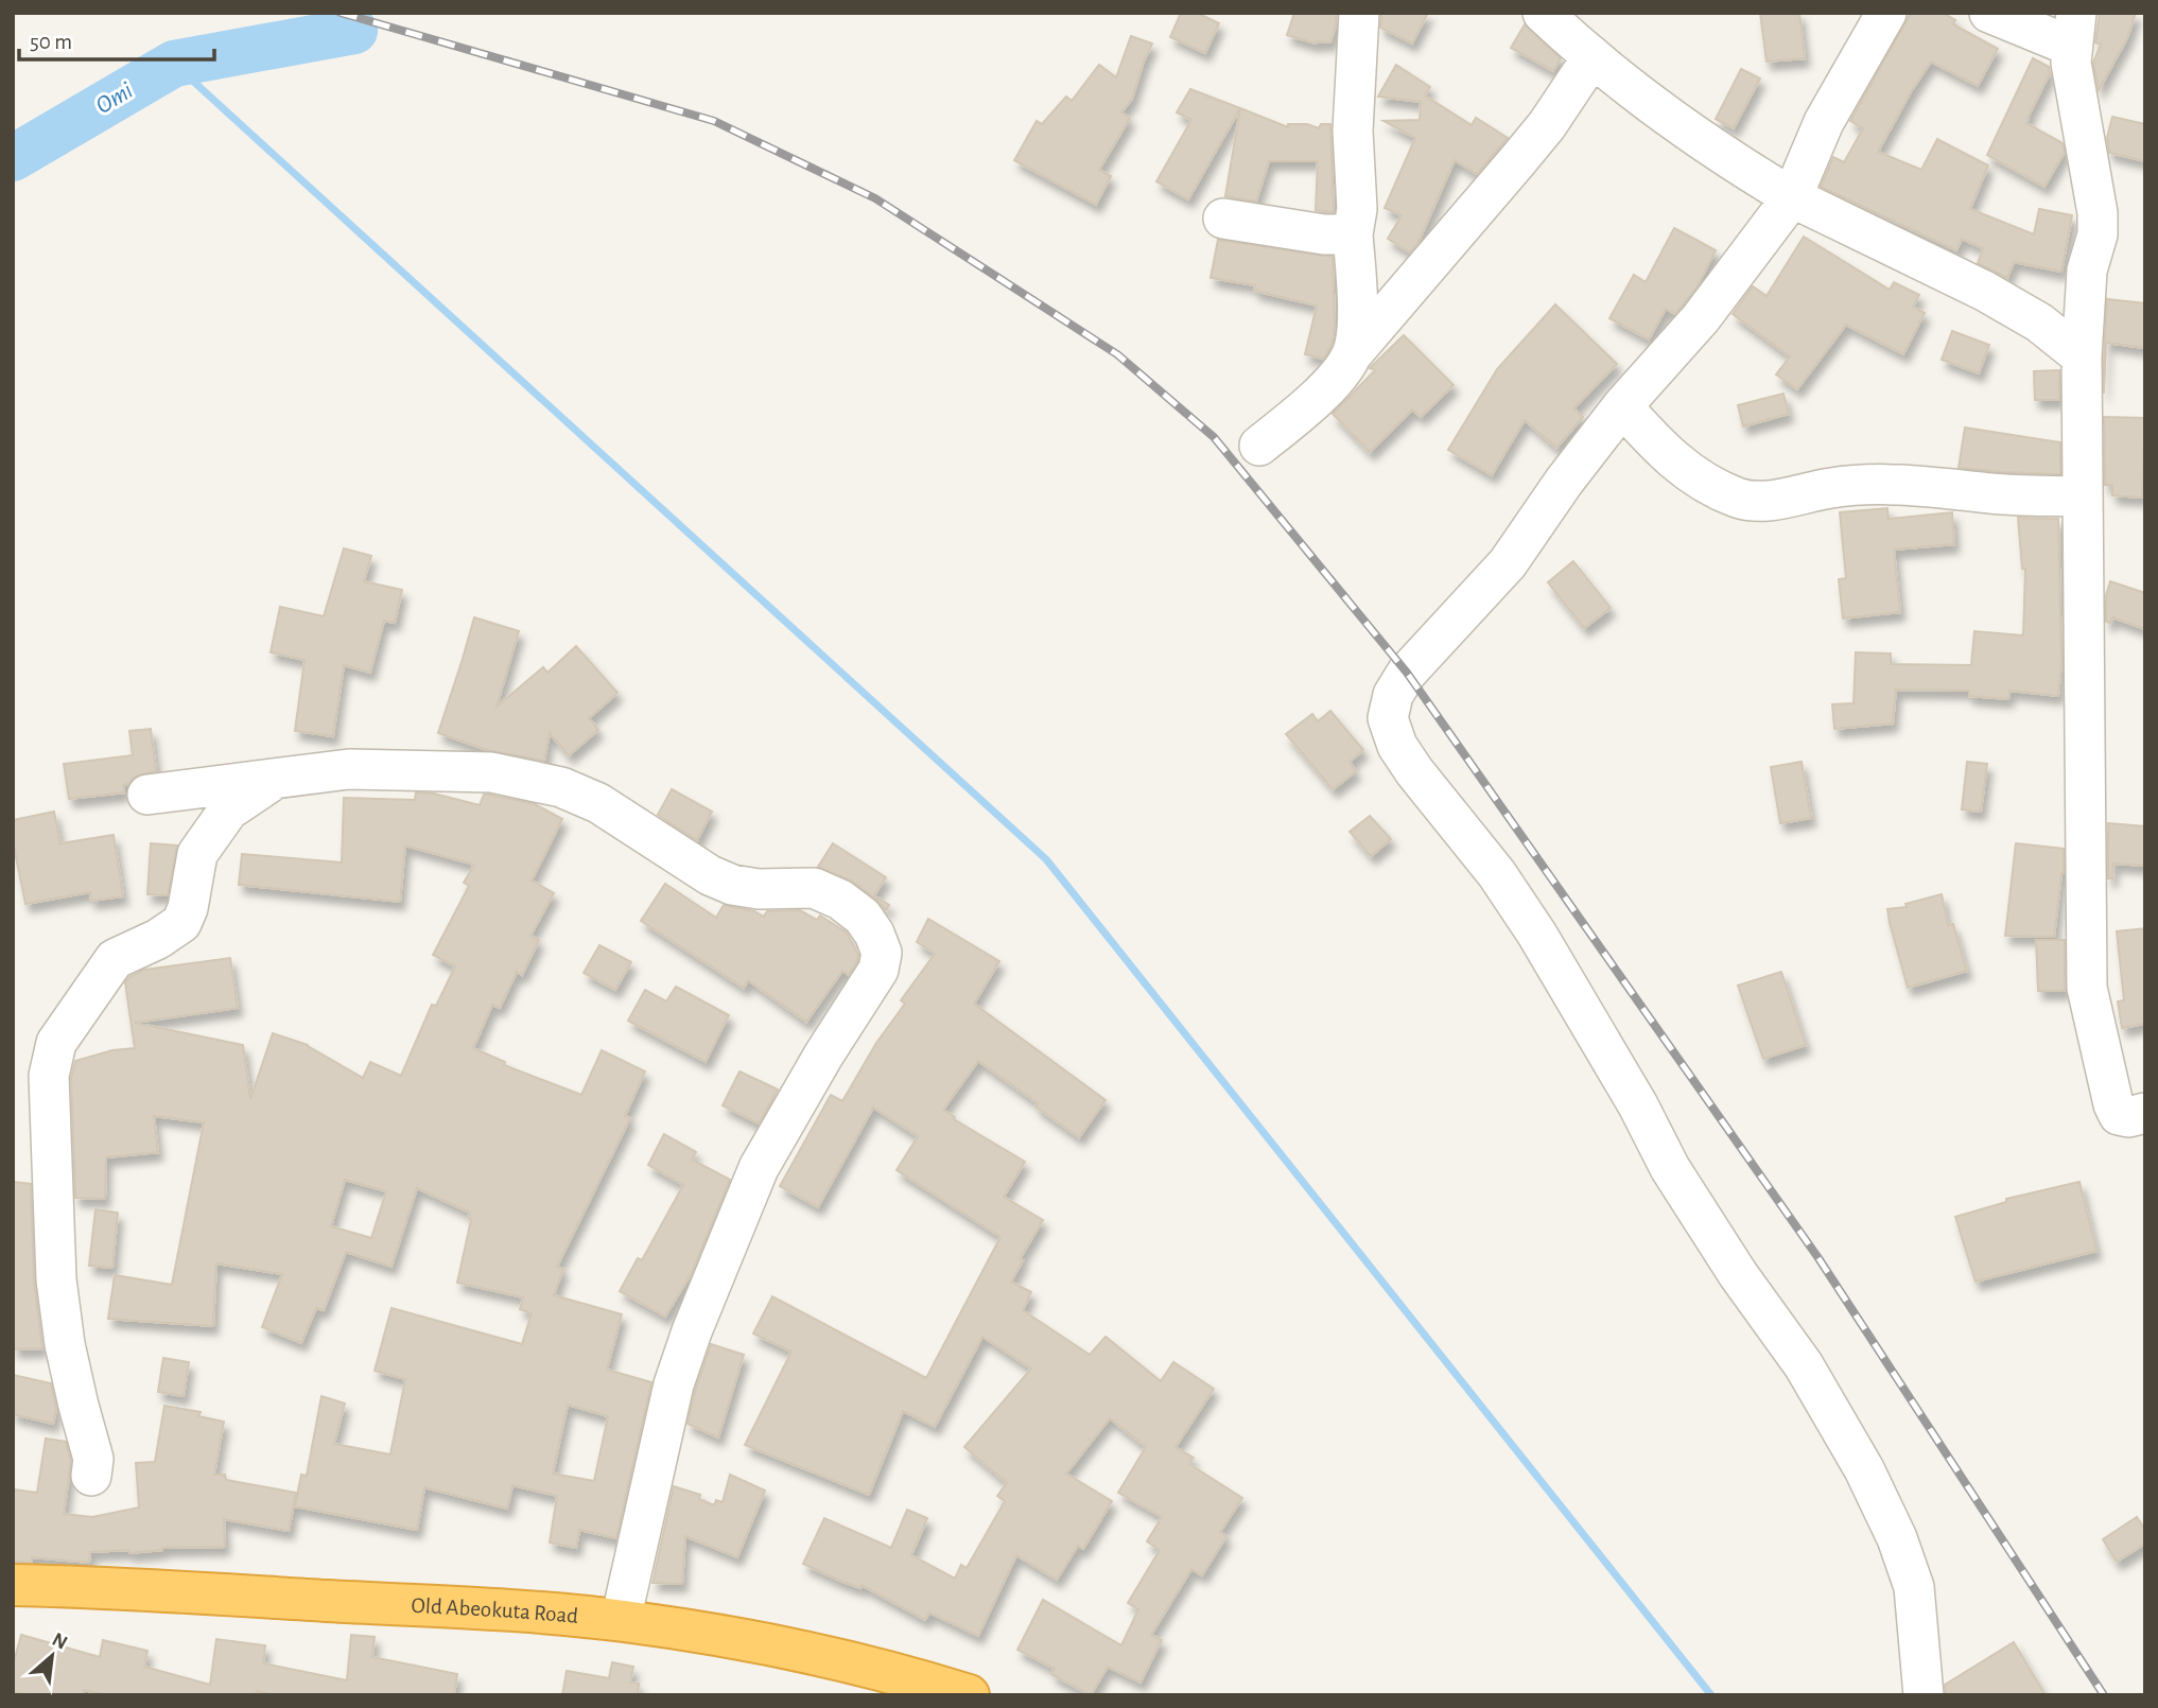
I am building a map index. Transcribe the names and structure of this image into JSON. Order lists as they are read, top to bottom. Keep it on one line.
{"streets":{"highway":["Old Abeokuta Road"]},"water":["Omi"],"scale_bar":"50 m","north":"top right"}
